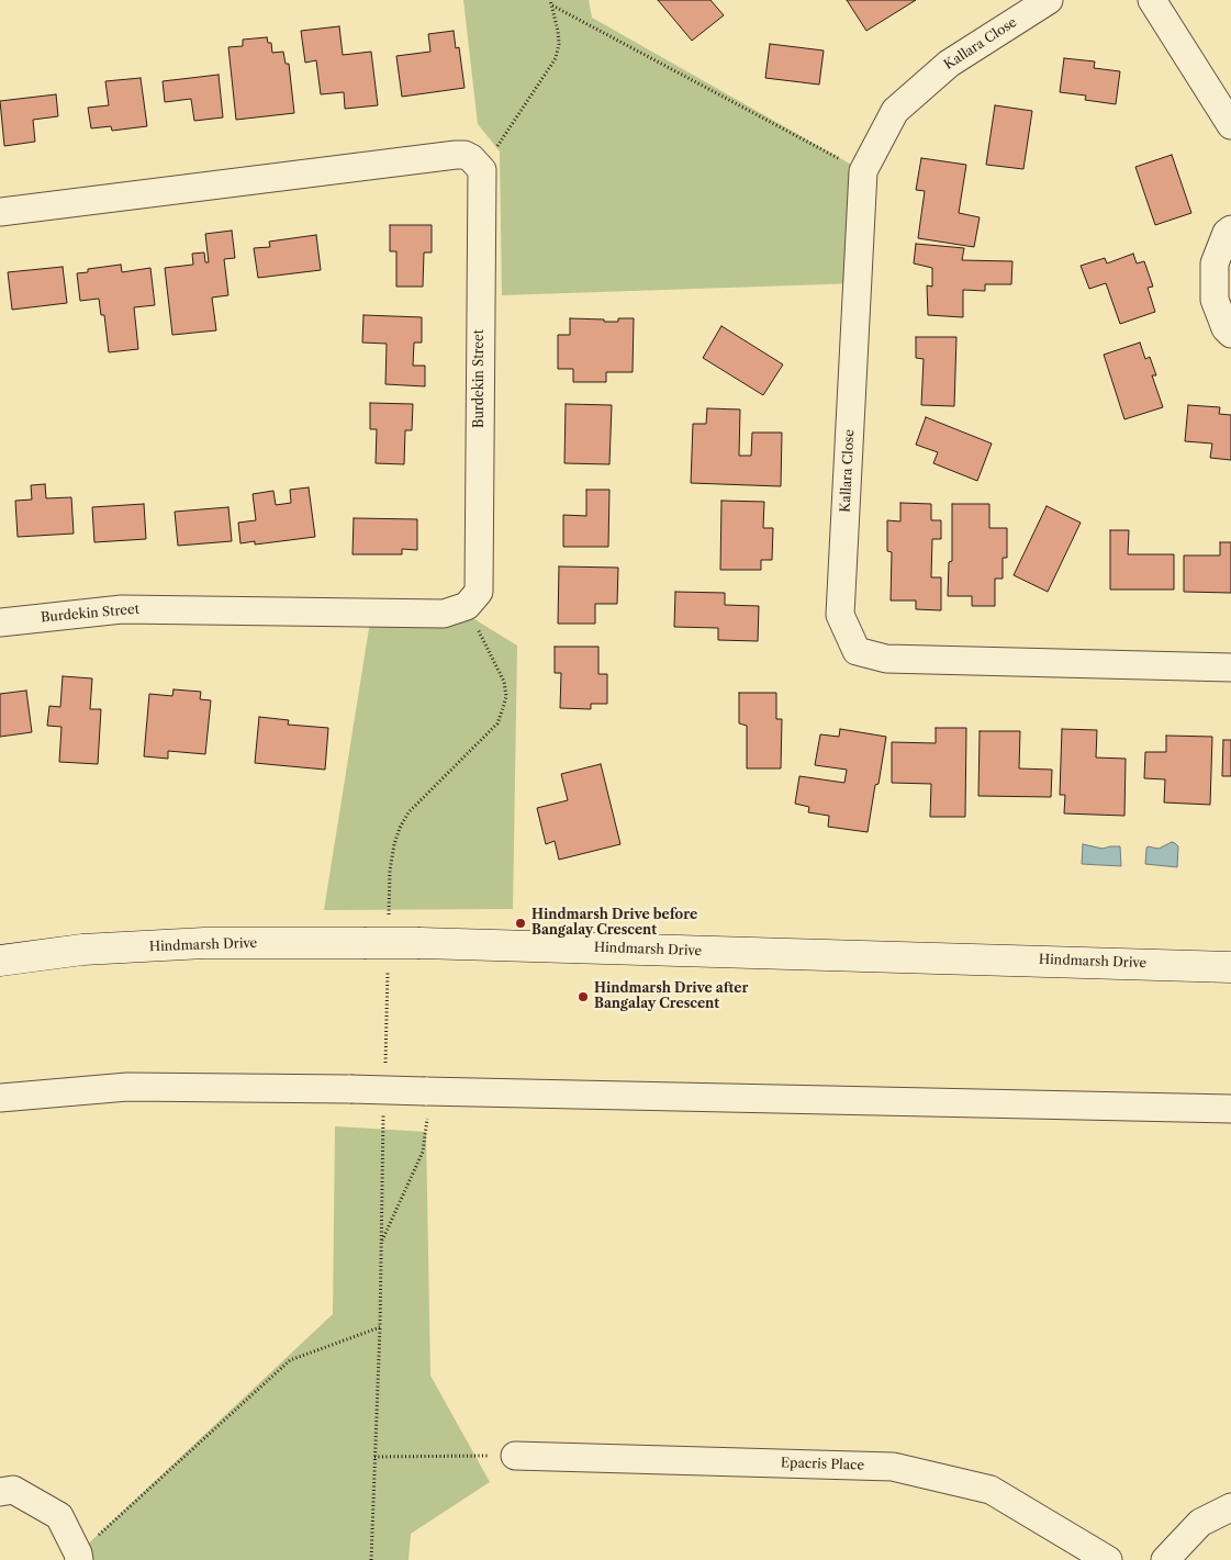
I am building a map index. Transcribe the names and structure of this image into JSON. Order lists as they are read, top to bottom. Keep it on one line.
{"streets":{"main road":["Hindmarsh Drive"],"street":["Kallara Close","Burdekin Street","Epacris Place"]},"places":["Hindmarsh Drive before Bangalay Crescent","Hindmarsh Drive after Bangalay Crescent"]}
